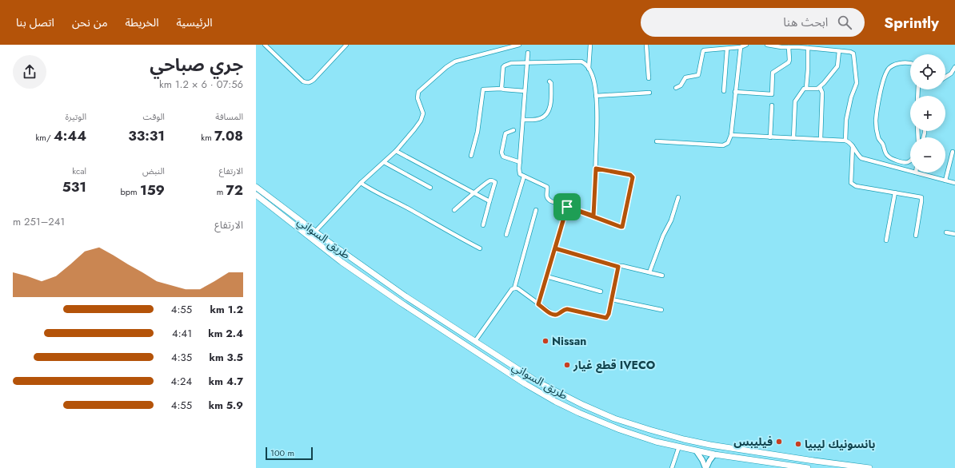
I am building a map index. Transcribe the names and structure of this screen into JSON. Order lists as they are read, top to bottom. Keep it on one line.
{"streets":{"highway":["طريق السواني"]},"places":["Nissan","قطع غيار IVECO","فيليبس","بانسونيك ليبيا"],"scale_bar":"100 m","page":{"header":"Sprintly","search":"ابحث هنا","nav":["الرئيسية","الخريطة","من نحن","اتصل بنا"],"heading":["جري صباحي","07:56 · 6 × 1.2 km"],"map_buttons":["+","−"],"stats":[["المسافة","7.08 km"],["الوقت","33:31"],["الوتيرة","4:44 /km"],["الارتفاع","72 m"],["النبض","159 bpm"],["kcal","531"]],"chart":["الارتفاع","241–251 m"],"list":[{"name":"1.2 km","note":"4:55"},{"name":"2.4 km","note":"4:41"},{"name":"3.5 km","note":"4:35"},{"name":"4.7 km","note":"4:24"},{"name":"5.9 km","note":"4:55"}],"scale":"100 m"}}
